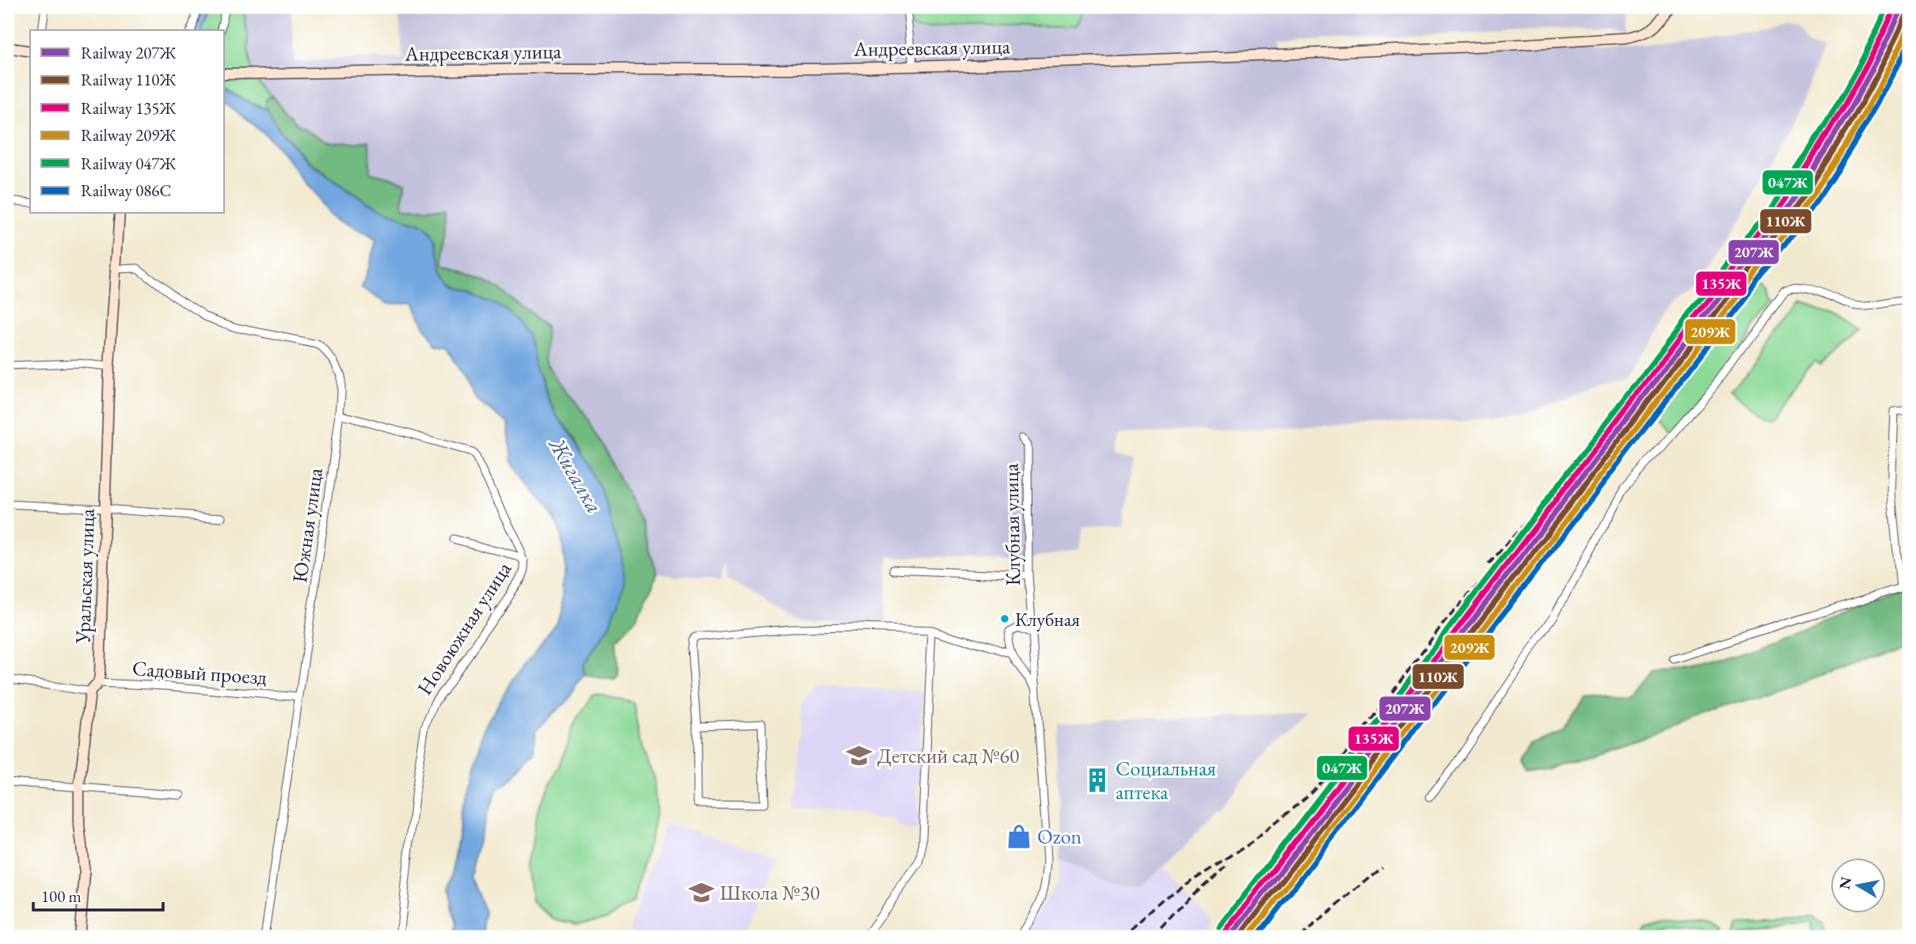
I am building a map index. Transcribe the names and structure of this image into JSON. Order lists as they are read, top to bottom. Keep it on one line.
{"streets":{"street":["Андреевская улица","Клубная улица","Южная улица","Уральская улица","Новоюжная улица","Садовый проезд"]},"crossings":[["Южная улица","Уральская улица"],["Южная улица","Новоюжная улица"],["Южная улица","Садовый проезд"],["Уральская улица","Садовый проезд"]],"water":["Жигалка"],"places":{"other":["Клубная"],"school or university":["Детский сад №60","Школа №30"],"building":["Социальная аптека"],"shop":["Ozon"]},"lines":["rail line 207Ж","rail line 135Ж","rail line 047Ж","rail line 110Ж","rail line 209Ж","rail line 086С"],"legend":["Railway 207Ж","Railway 110Ж","Railway 135Ж","Railway 209Ж","Railway 047Ж","Railway 086С"],"scale_bar":"100 m","north":"left"}
